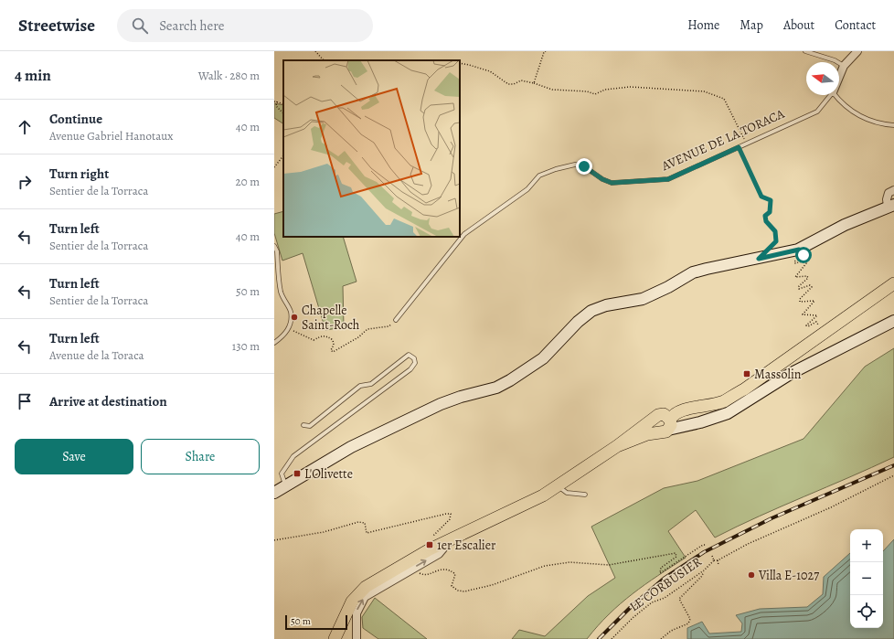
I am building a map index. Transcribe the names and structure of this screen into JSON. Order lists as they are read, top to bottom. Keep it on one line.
{"streets":{"street":["AVENUE DE LA TORACA"],"path":["LE CORBUSIER"]},"places":{"other":["Chapelle Saint-Roch","Villa E-1027"],"transit":["Massolin","L'Olivette","1er Escalier"]},"scale_bar":"50 m","north":"left","page":{"header":"Streetwise","search":"Search here","nav":["Home","Map","About","Contact"],"heading":["4 min","Walk · 280 m"],"list":[["Continue","Avenue Gabriel Hanotaux","40 m"],["Turn right","Sentier de la Torraca","20 m"],["Turn left","Sentier de la Torraca","40 m"],["Turn left","Sentier de la Torraca","50 m"],["Turn left","Avenue de la Toraca","130 m"],"Arrive at destination"],"buttons":["Save","Share"],"map_buttons":["+","−"],"scale":"50 m"}}
